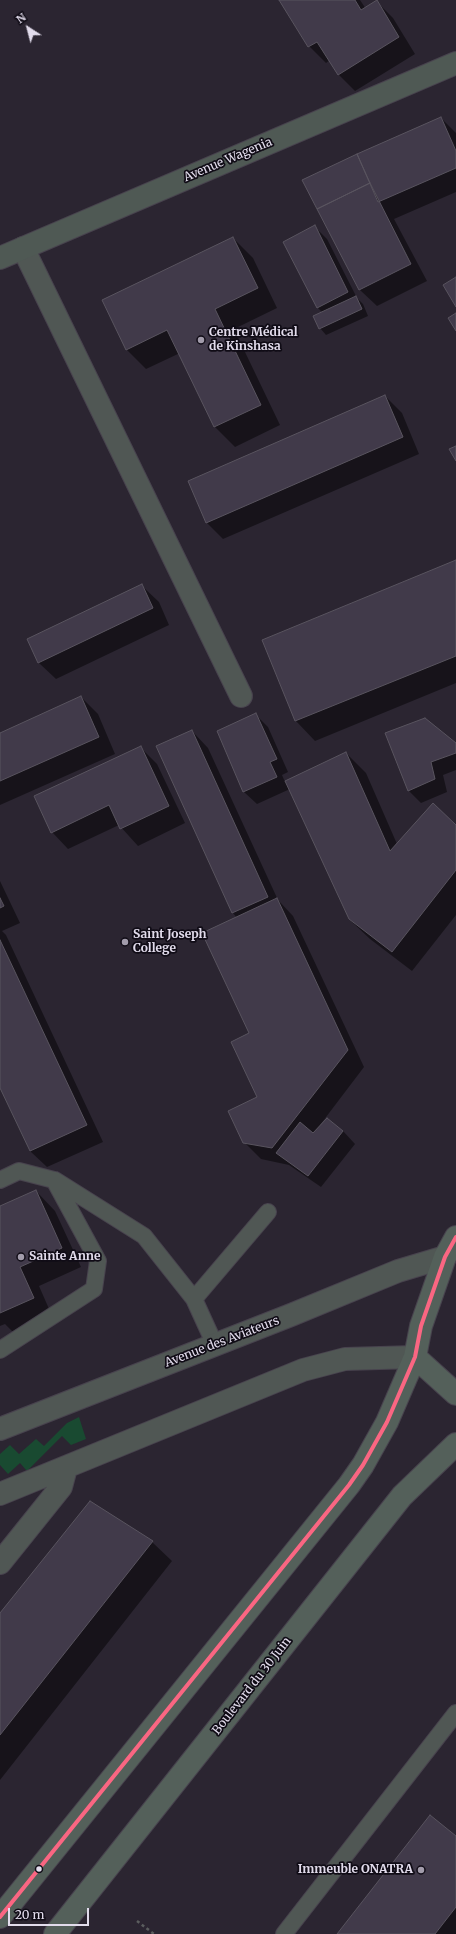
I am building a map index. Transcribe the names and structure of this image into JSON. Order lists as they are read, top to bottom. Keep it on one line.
{"streets":{"main road":["Avenue Wagenia","Boulevard du 30 Juin"],"street":["Avenue des Aviateurs"]},"places":["Centre Médical de Kinshasa","Saint Joseph College","Sainte Anne","Immeuble ONATRA"],"scale_bar":"20 m","north":"top left"}
